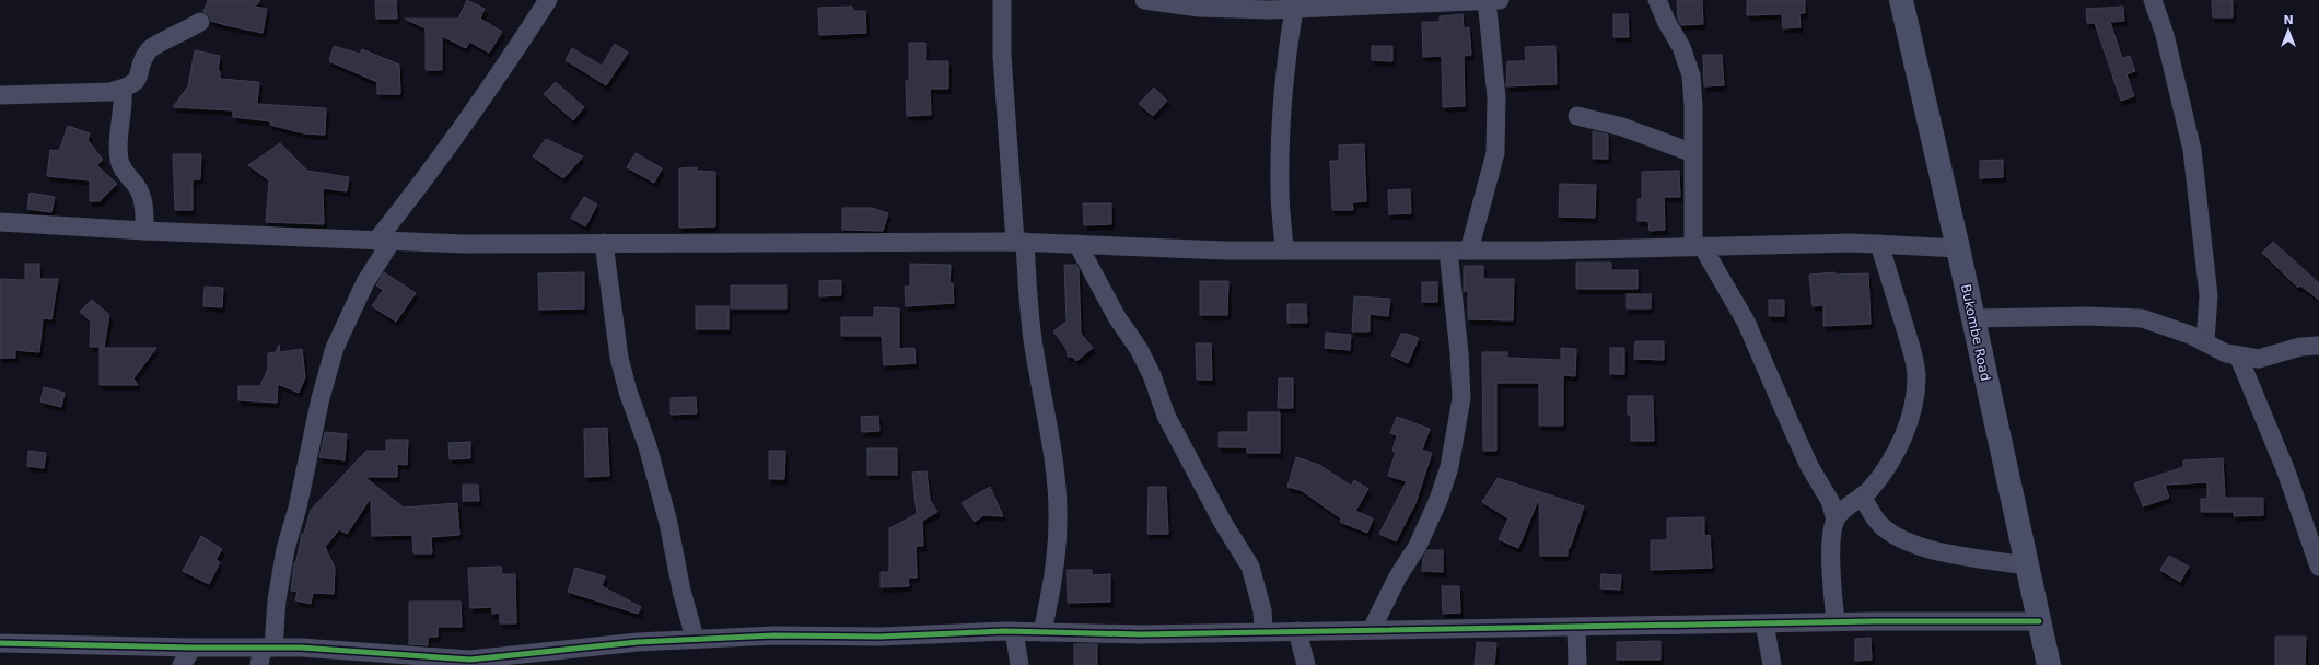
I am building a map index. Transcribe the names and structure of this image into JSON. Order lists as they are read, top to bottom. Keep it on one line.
{"streets":{"main road":["Bukombe Road"]},"north":"top"}
